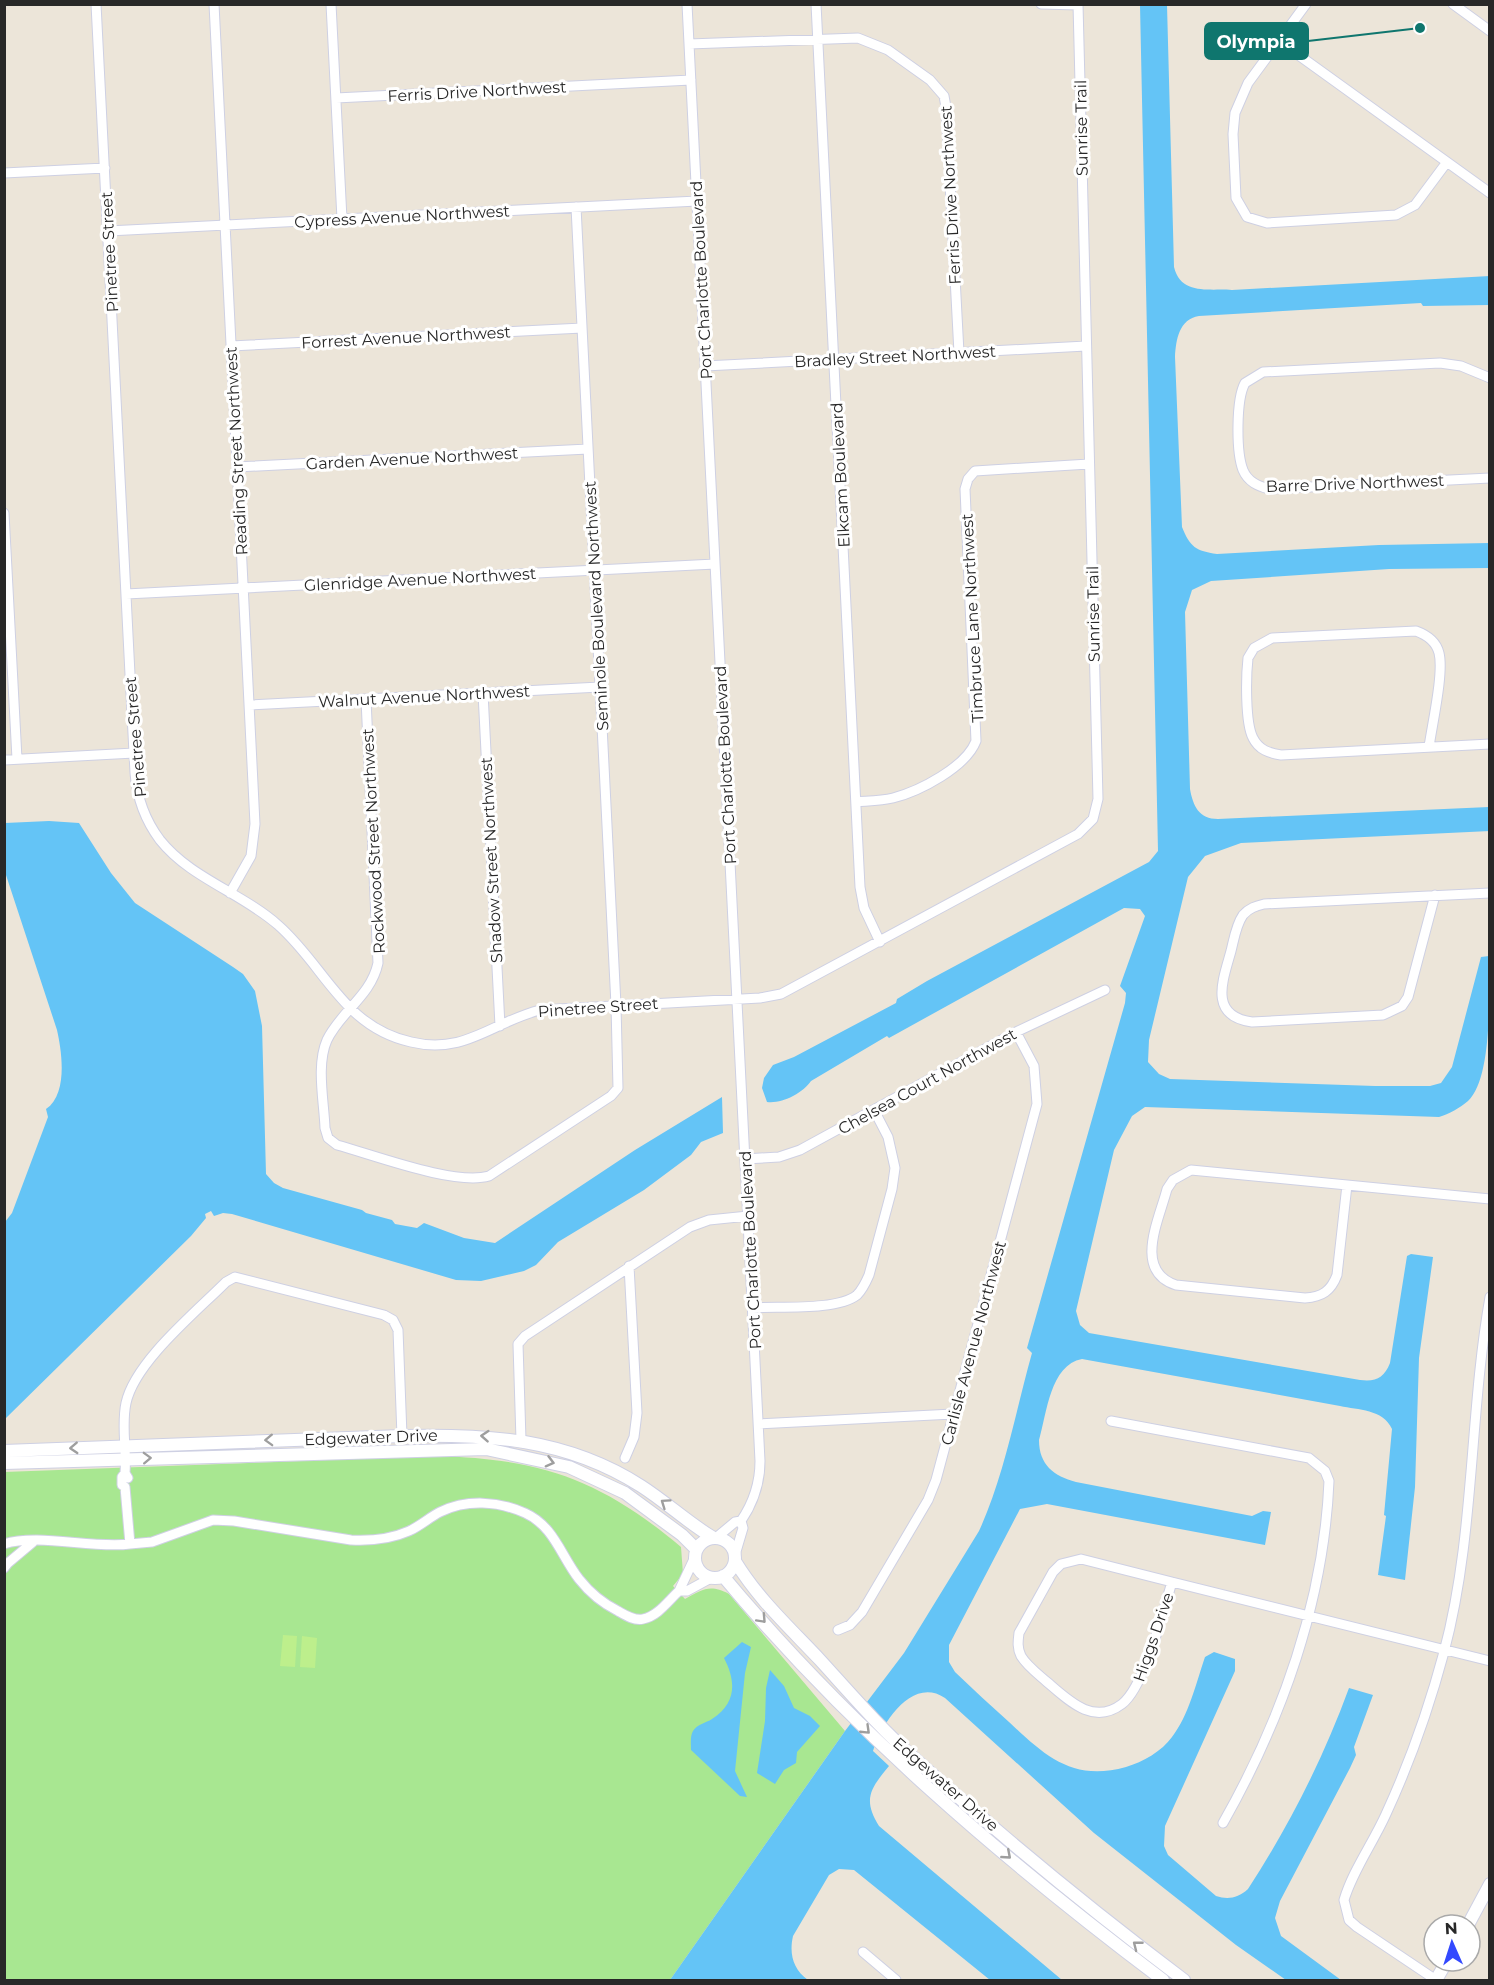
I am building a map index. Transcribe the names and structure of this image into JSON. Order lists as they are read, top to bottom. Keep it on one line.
{"streets":{"street":["Ferris Drive Northwest","Sunrise Trail","Cypress Avenue Northwest","Pinetree Street","Port Charlotte Boulevard","Forrest Avenue Northwest","Bradley Street Northwest","Reading Street Northwest","Garden Avenue Northwest","Elkcam Boulevard","Barre Drive Northwest","Glenridge Avenue Northwest","Seminole Boulevard Northwest","Timbruce Lane Northwest","Walnut Avenue Northwest","Rockwood Street Northwest","Shadow Street Northwest","Chelsea Court Northwest","Carlisle Avenue Northwest","Edgewater Drive","Higgs Drive"]},"crossings":[["Ferris Drive Northwest","Port Charlotte Boulevard"],["Ferris Drive Northwest","Bradley Street Northwest"],["Ferris Drive Northwest","Elkcam Boulevard"],["Sunrise Trail","Pinetree Street"],["Sunrise Trail","Port Charlotte Boulevard"],["Sunrise Trail","Bradley Street Northwest"],["Sunrise Trail","Elkcam Boulevard"],["Sunrise Trail","Timbruce Lane Northwest"],["Cypress Avenue Northwest","Pinetree Street"],["Cypress Avenue Northwest","Port Charlotte Boulevard"],["Cypress Avenue Northwest","Reading Street Northwest"],["Cypress Avenue Northwest","Seminole Boulevard Northwest"],["Pinetree Street","Port Charlotte Boulevard"],["Pinetree Street","Reading Street Northwest"],["Pinetree Street","Glenridge Avenue Northwest"],["Pinetree Street","Seminole Boulevard Northwest"],["Pinetree Street","Rockwood Street Northwest"],["Pinetree Street","Shadow Street Northwest"],["Port Charlotte Boulevard","Bradley Street Northwest"],["Port Charlotte Boulevard","Glenridge Avenue Northwest"],["Port Charlotte Boulevard","Chelsea Court Northwest"],["Port Charlotte Boulevard","Edgewater Drive"],["Forrest Avenue Northwest","Reading Street Northwest"],["Forrest Avenue Northwest","Seminole Boulevard Northwest"],["Bradley Street Northwest","Elkcam Boulevard"],["Reading Street Northwest","Garden Avenue Northwest"],["Reading Street Northwest","Glenridge Avenue Northwest"],["Reading Street Northwest","Walnut Avenue Northwest"],["Garden Avenue Northwest","Seminole Boulevard Northwest"],["Elkcam Boulevard","Timbruce Lane Northwest"],["Glenridge Avenue Northwest","Seminole Boulevard Northwest"],["Seminole Boulevard Northwest","Walnut Avenue Northwest"],["Seminole Boulevard Northwest","Rockwood Street Northwest"],["Walnut Avenue Northwest","Rockwood Street Northwest"],["Walnut Avenue Northwest","Shadow Street Northwest"],["Chelsea Court Northwest","Carlisle Avenue Northwest"]],"places":["Olympia"],"north":"top"}
